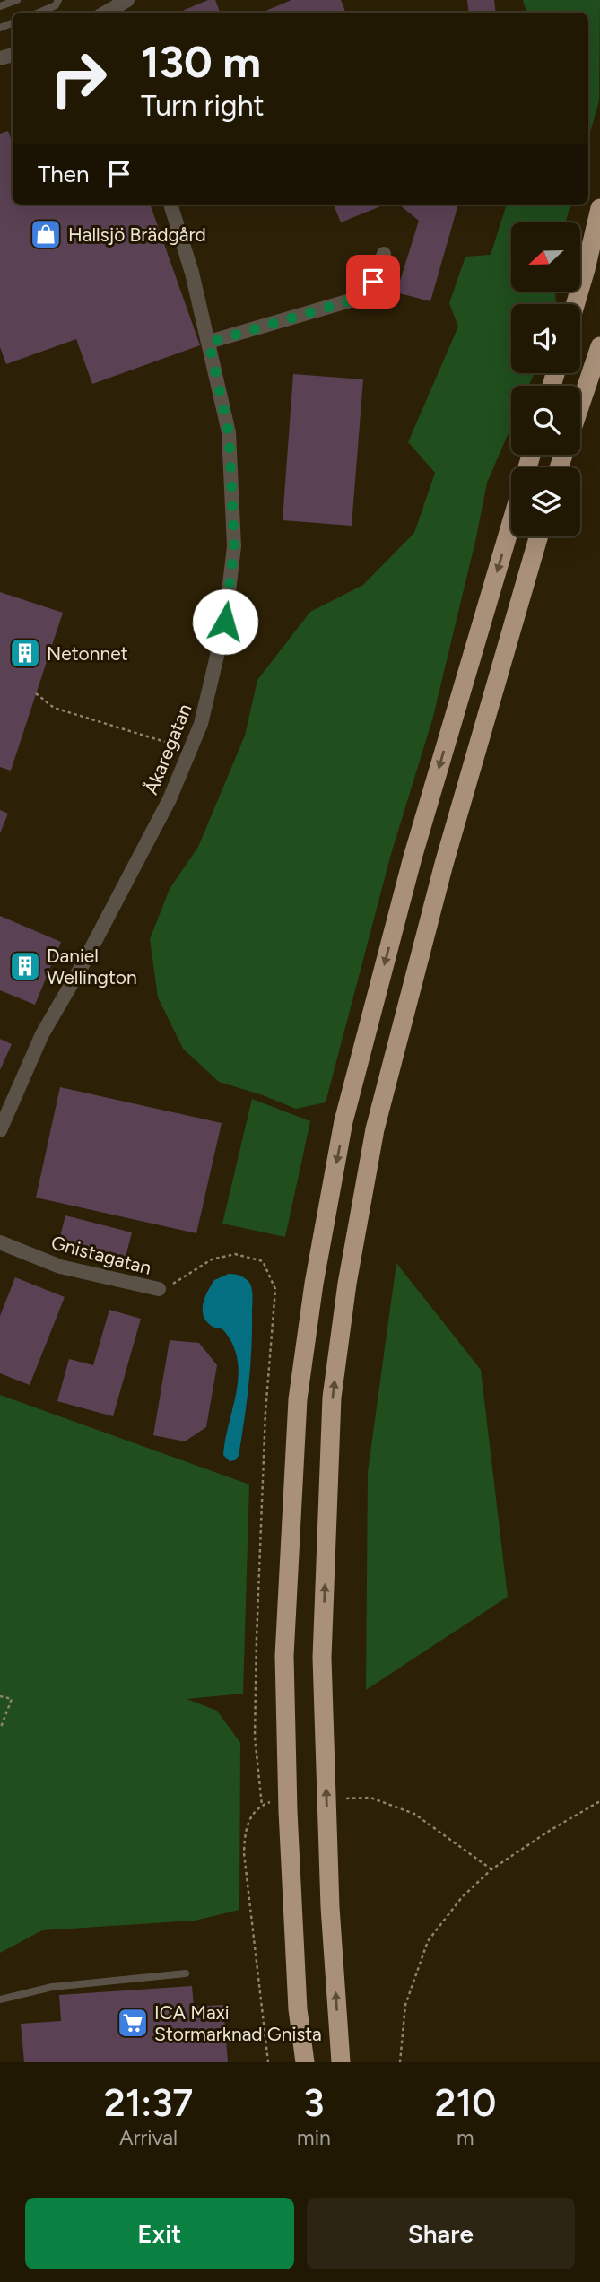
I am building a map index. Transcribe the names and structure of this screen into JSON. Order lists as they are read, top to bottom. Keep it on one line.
{"streets":{"street":["Åkaregatan","Gnistagatan"]},"places":{"shop":["Hallsjö Brädgård"],"building":["Netonnet","Daniel Wellington"],"supermarket":["ICA Maxi Stormarknad Gnista"]},"north":"left","page":{"turn":["130 m","Turn right"],"then":"Then","eta":["21:37","Arrival","3","min","210","m"],"buttons":["Exit","Share"]}}
